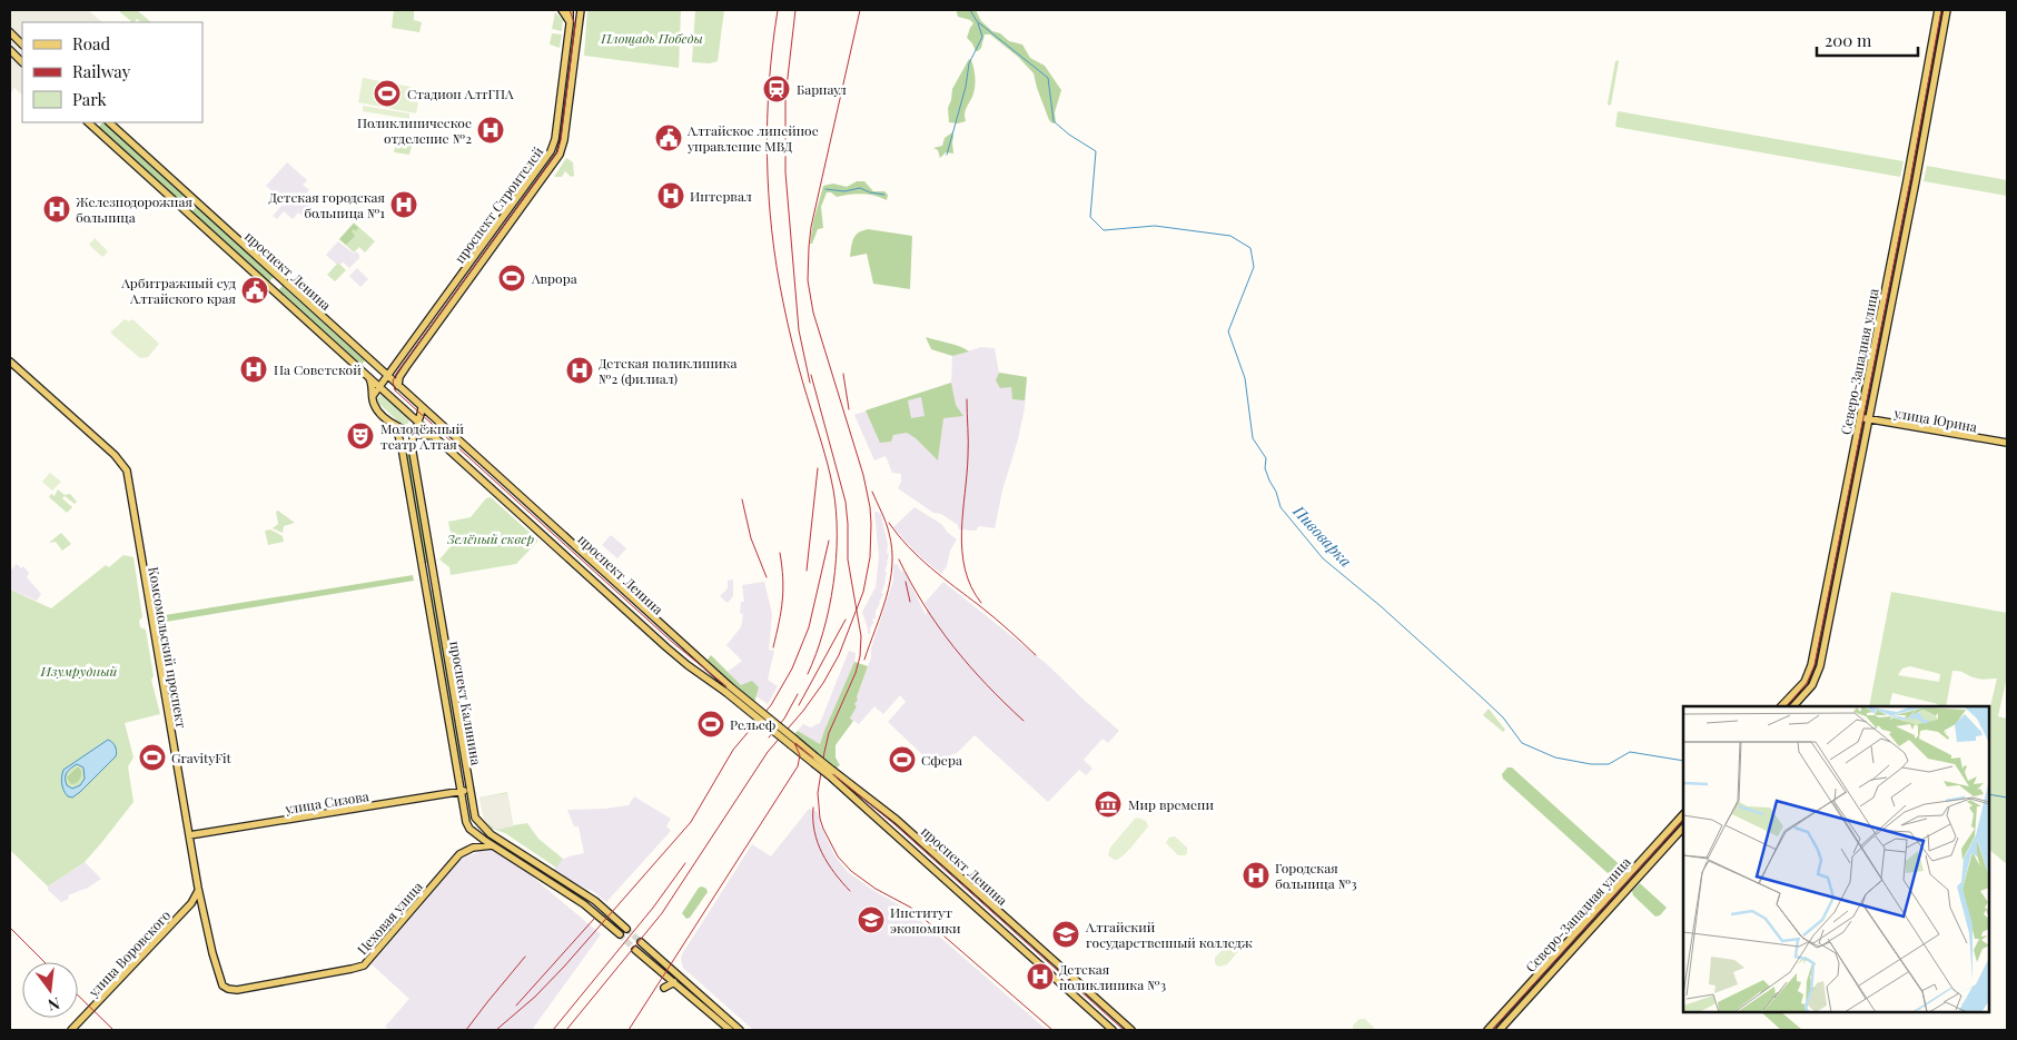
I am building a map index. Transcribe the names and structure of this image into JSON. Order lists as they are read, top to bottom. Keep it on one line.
{"streets":{"main road":["проспект Строителей","проспект Ленина","Северо-Западная улица","улица Юрина","Комсомольский проспект","проспект Калинина","улица Сизова","Цеховая улица","улица Воровского"]},"crossings":[["проспект Строителей","проспект Ленина"],["проспект Ленина","проспект Калинина"],["Северо-Западная улица","улица Юрина"],["Комсомольский проспект","улица Сизова"],["Комсомольский проспект","Цеховая улица"],["Комсомольский проспект","улица Воровского"],["проспект Калинина","улица Сизова"],["проспект Калинина","Цеховая улица"]],"water":["Пивоварка"],"parks":["Площадь Победы","Зелёный сквер","Изумрудный"],"places":{"station":["Барнаул"],"sports":["Стадион АлтГПА","Аврора","Рельеф","GravityFit","Сфера"],"hospital":["Поликлиническое отделение №2","Интервал","Детская городская больница №1","Железнодорожная больница","На Советской","Детская поликлиника №2 (филиал)","Городская больница №3","Детская поликлиника №3"],"public building":["Алтайское линейное управление МВД","Арбитражный суд Алтайского края"],"theatre":["Молодёжный театр Алтая"],"museum":["Мир времени"],"school or university":["Институт экономики","Алтайский государственный колледж"]},"legend":["Road","Railway","Park"],"scale_bar":"200 m","north":"bottom"}
